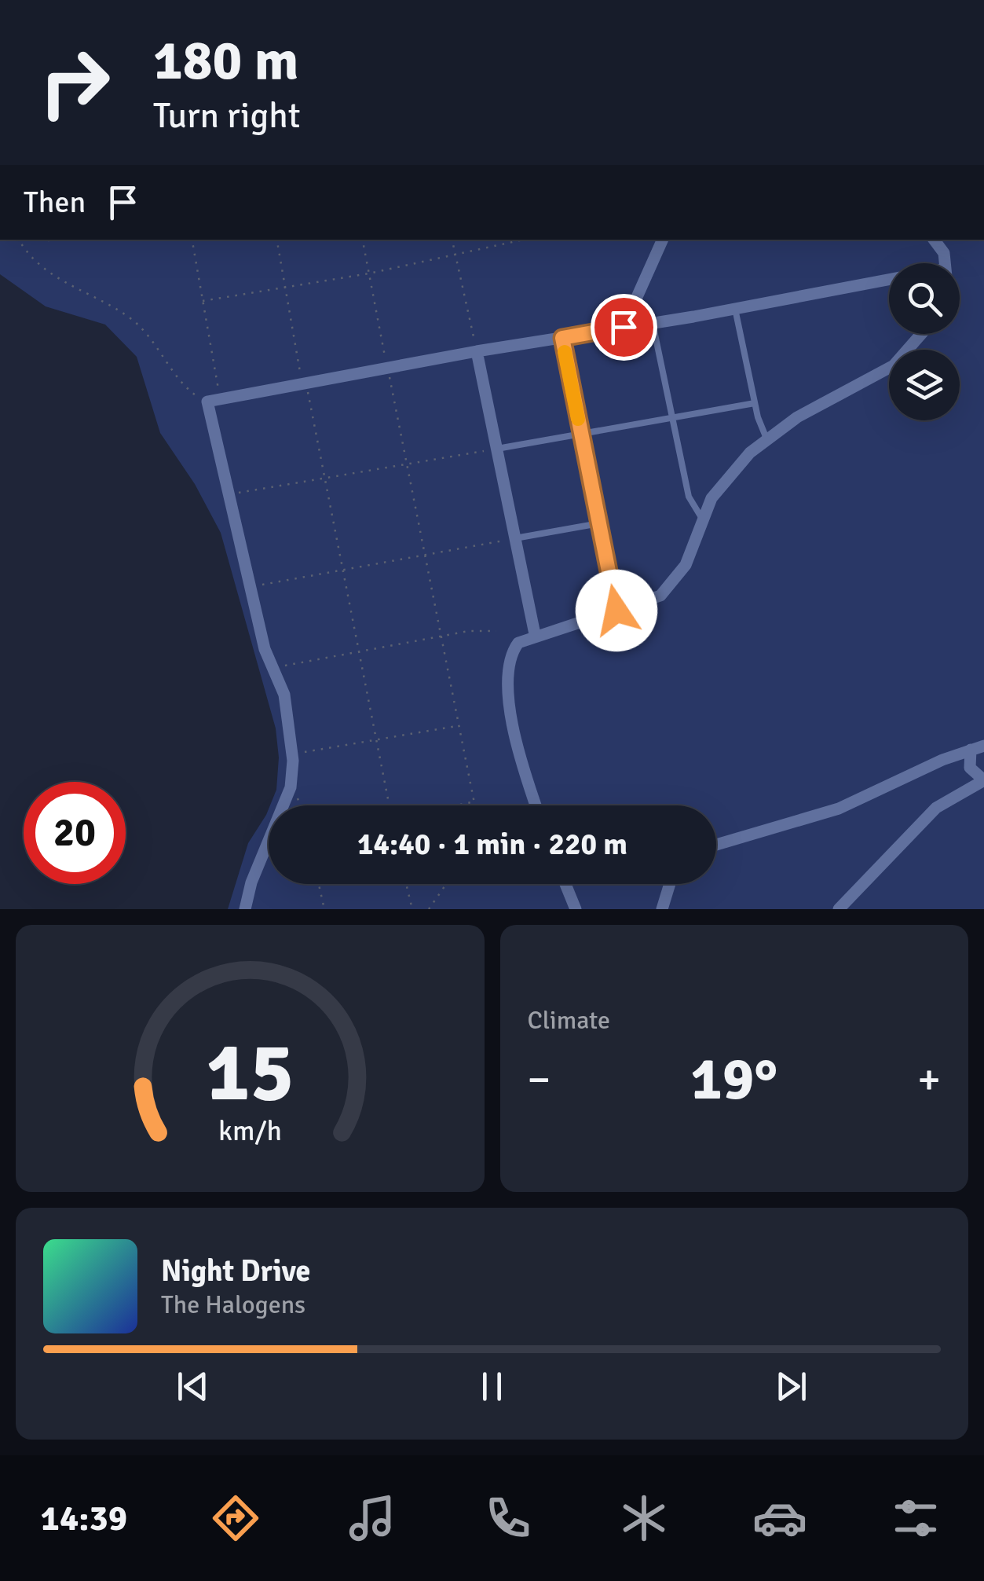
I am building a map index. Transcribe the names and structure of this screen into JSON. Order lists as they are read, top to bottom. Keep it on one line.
{"page":{"turn":["180 m","Turn right"],"then":"Then","limit":"20","trip":"14:40 · 1 min · 220 m","tile":"Climate","heat":["−","19°","+"],"song":["Night Drive","The Halogens"],"tabs":"14:39","gauge":["15","km/h"]}}
